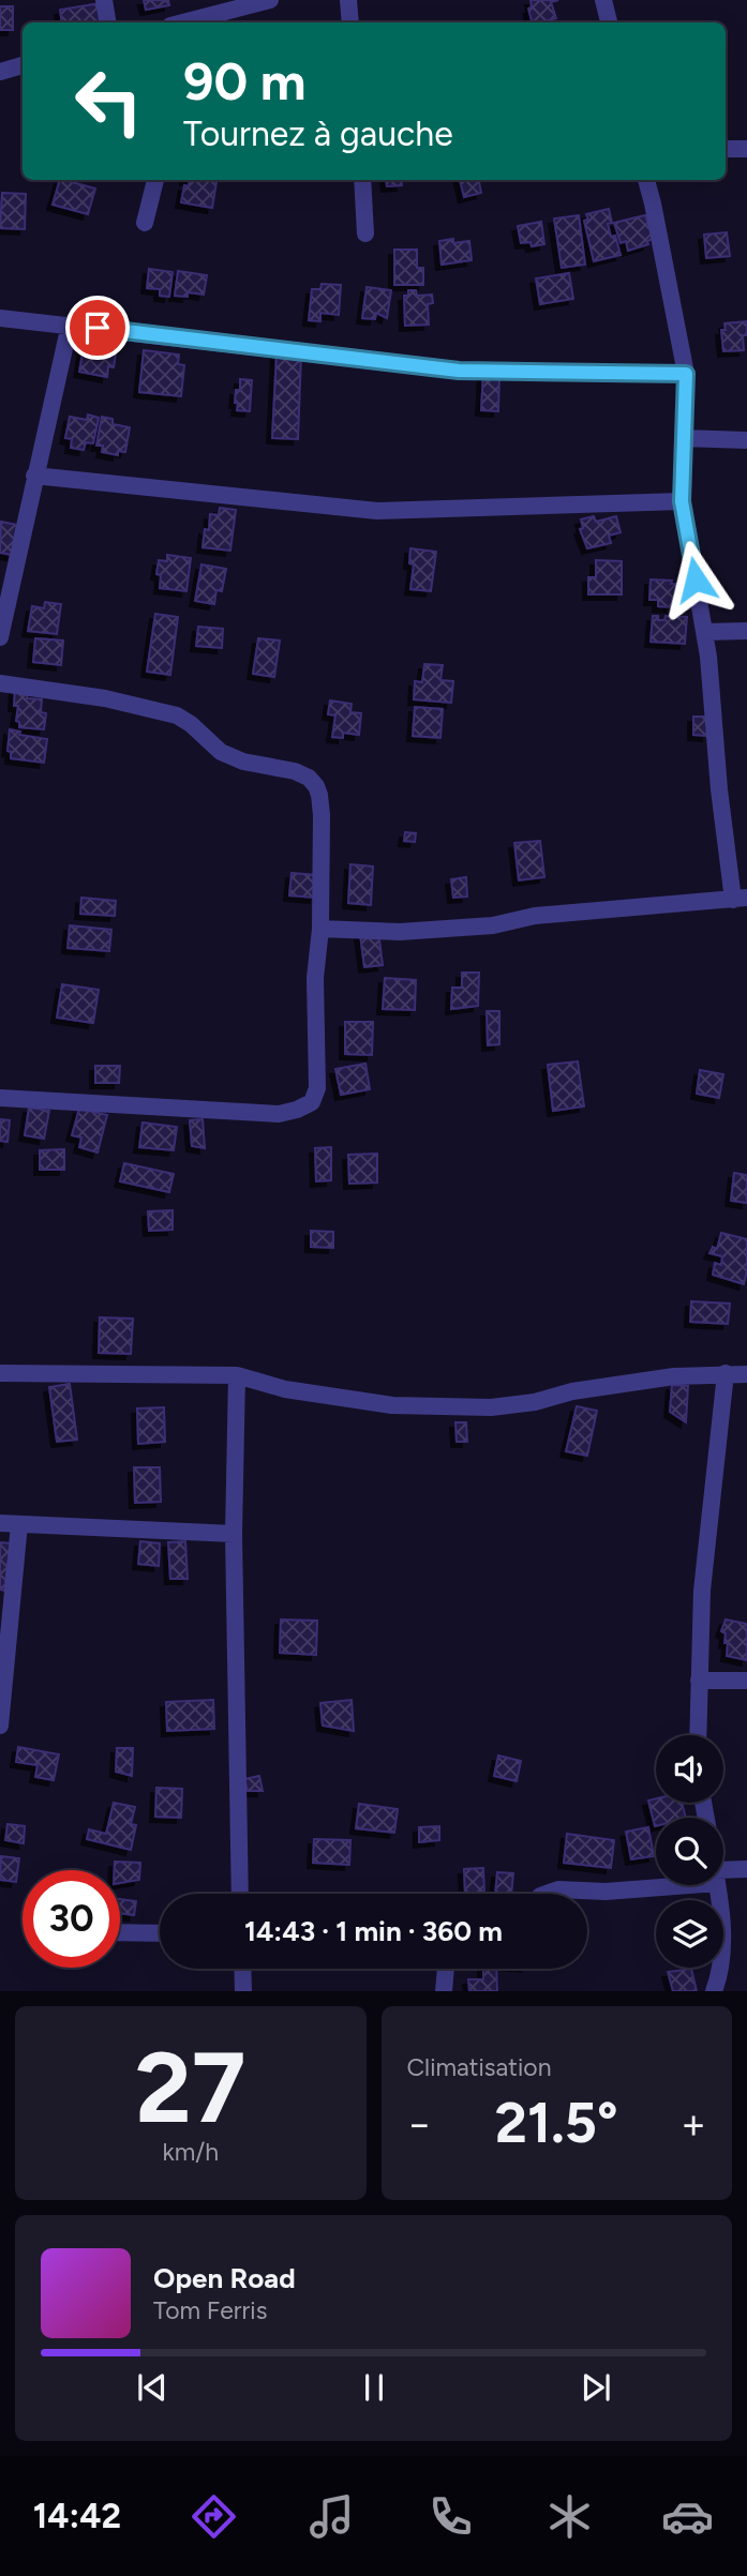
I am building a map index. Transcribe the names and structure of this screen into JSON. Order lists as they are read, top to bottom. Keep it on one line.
{"page":{"turn":["90 m","Tournez à gauche"],"limit":"30","trip":"14:43 · 1 min · 360 m","tile":[["27","km/h"],"Climatisation"],"heat":["−","21.5°","+"],"song":["Open Road","Tom Ferris"],"tabs":"14:42"}}
